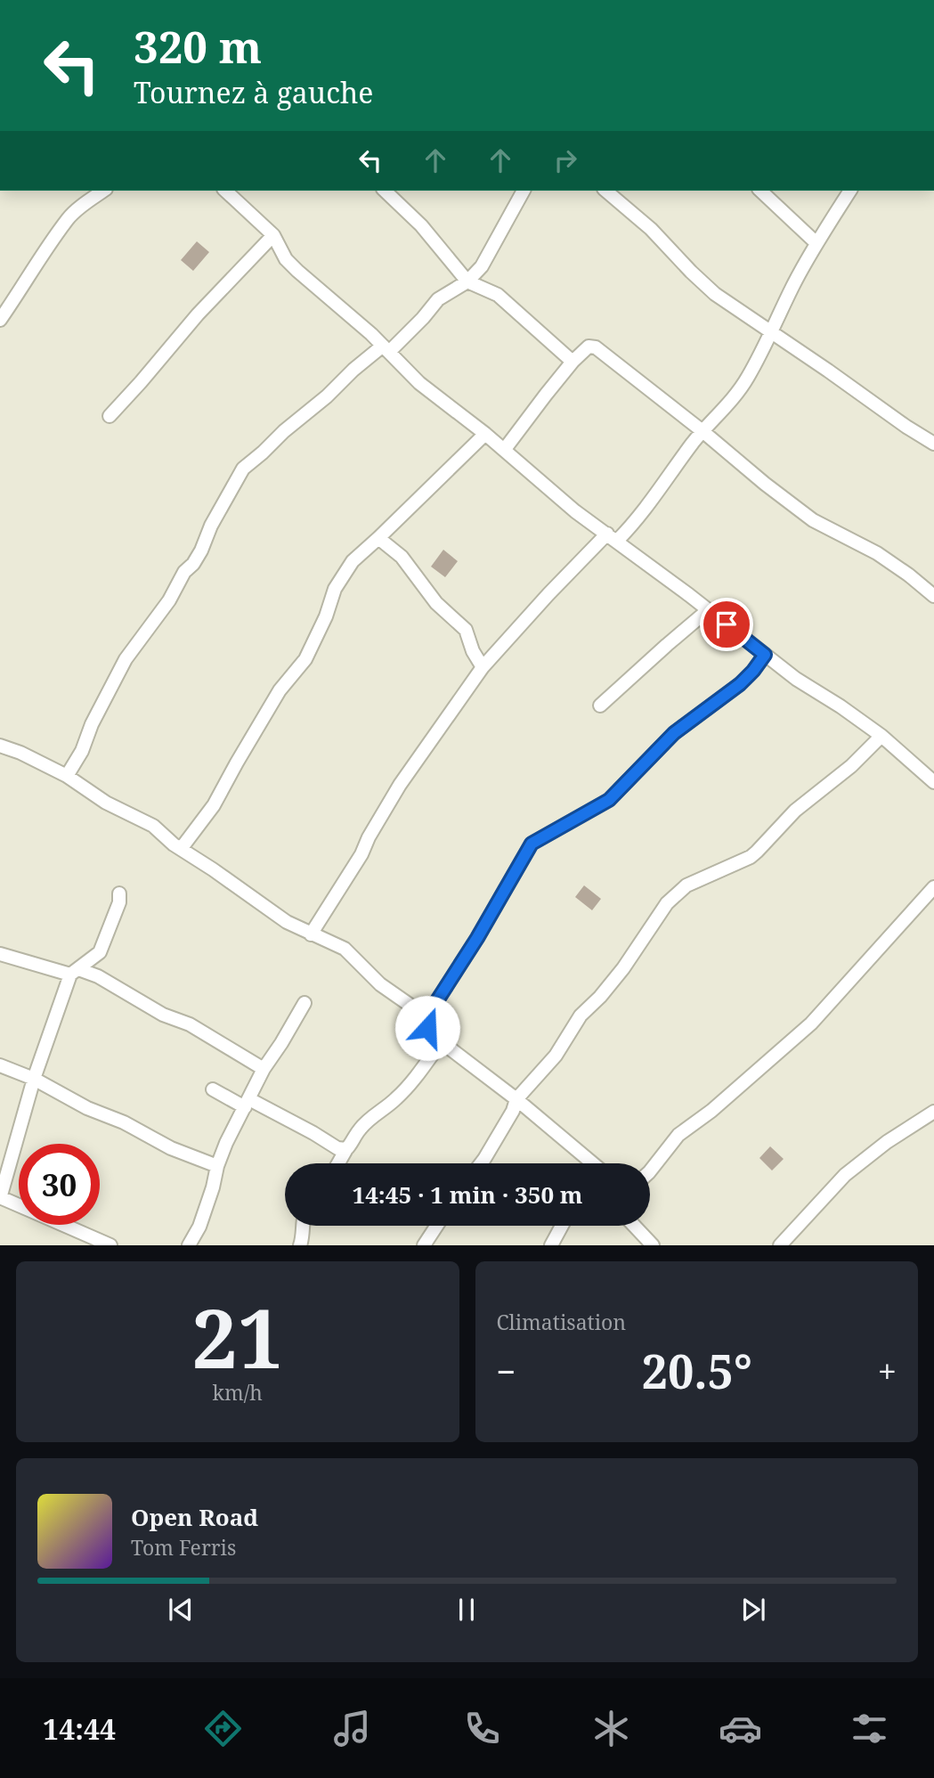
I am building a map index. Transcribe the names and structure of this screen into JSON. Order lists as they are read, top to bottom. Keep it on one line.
{"page":{"turn":["320 m","Tournez à gauche"],"limit":"30","trip":"14:45 · 1 min · 350 m","tile":[["21","km/h"],"Climatisation"],"heat":["−","20.5°","+"],"song":["Open Road","Tom Ferris"],"tabs":"14:44"}}
